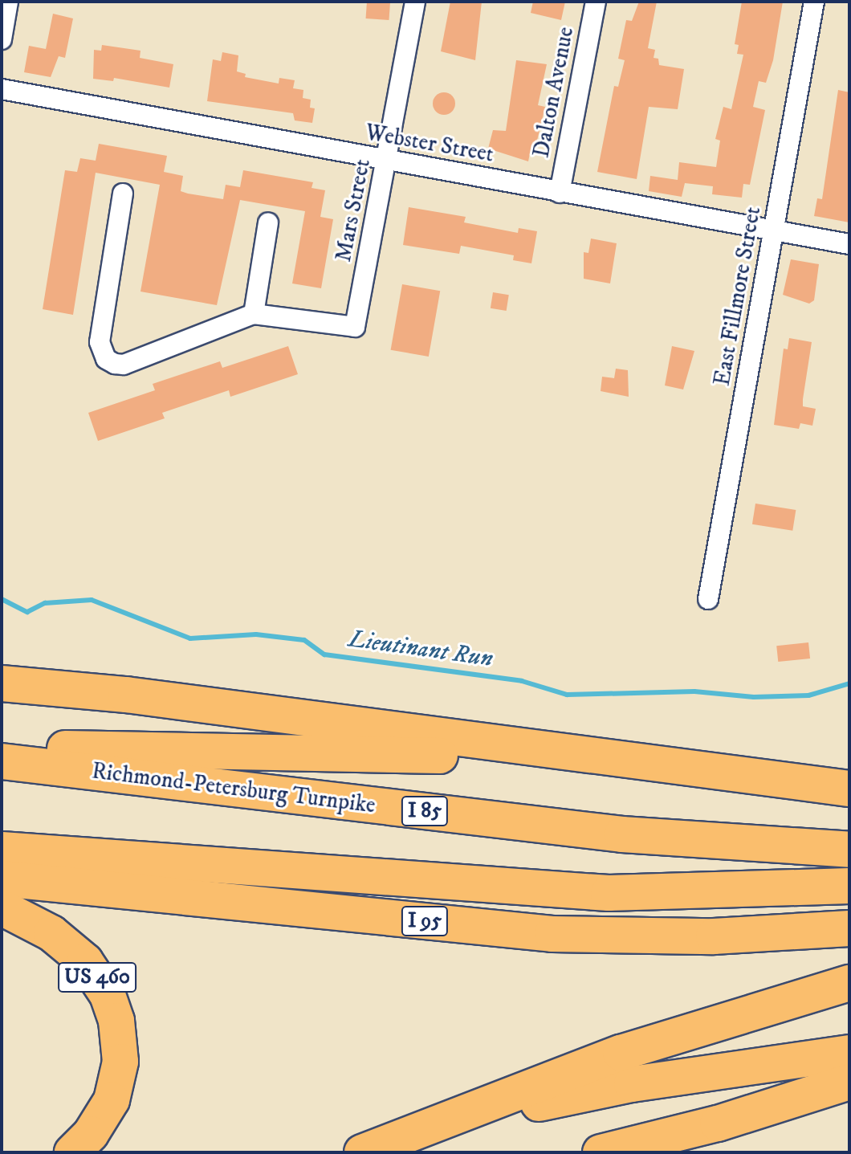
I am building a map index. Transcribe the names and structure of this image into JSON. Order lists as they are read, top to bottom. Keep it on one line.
{"streets":{"highway":["Richmond-Petersburg Turnpike","I 85","I 95","US 460"],"street":["Dalton Avenue","Webster Street","Mars Street","East Fillmore Street"]},"crossings":[["Dalton Avenue","Webster Street"],["Webster Street","Mars Street"],["Webster Street","East Fillmore Street"]],"water":["Lieutinant Run"]}
